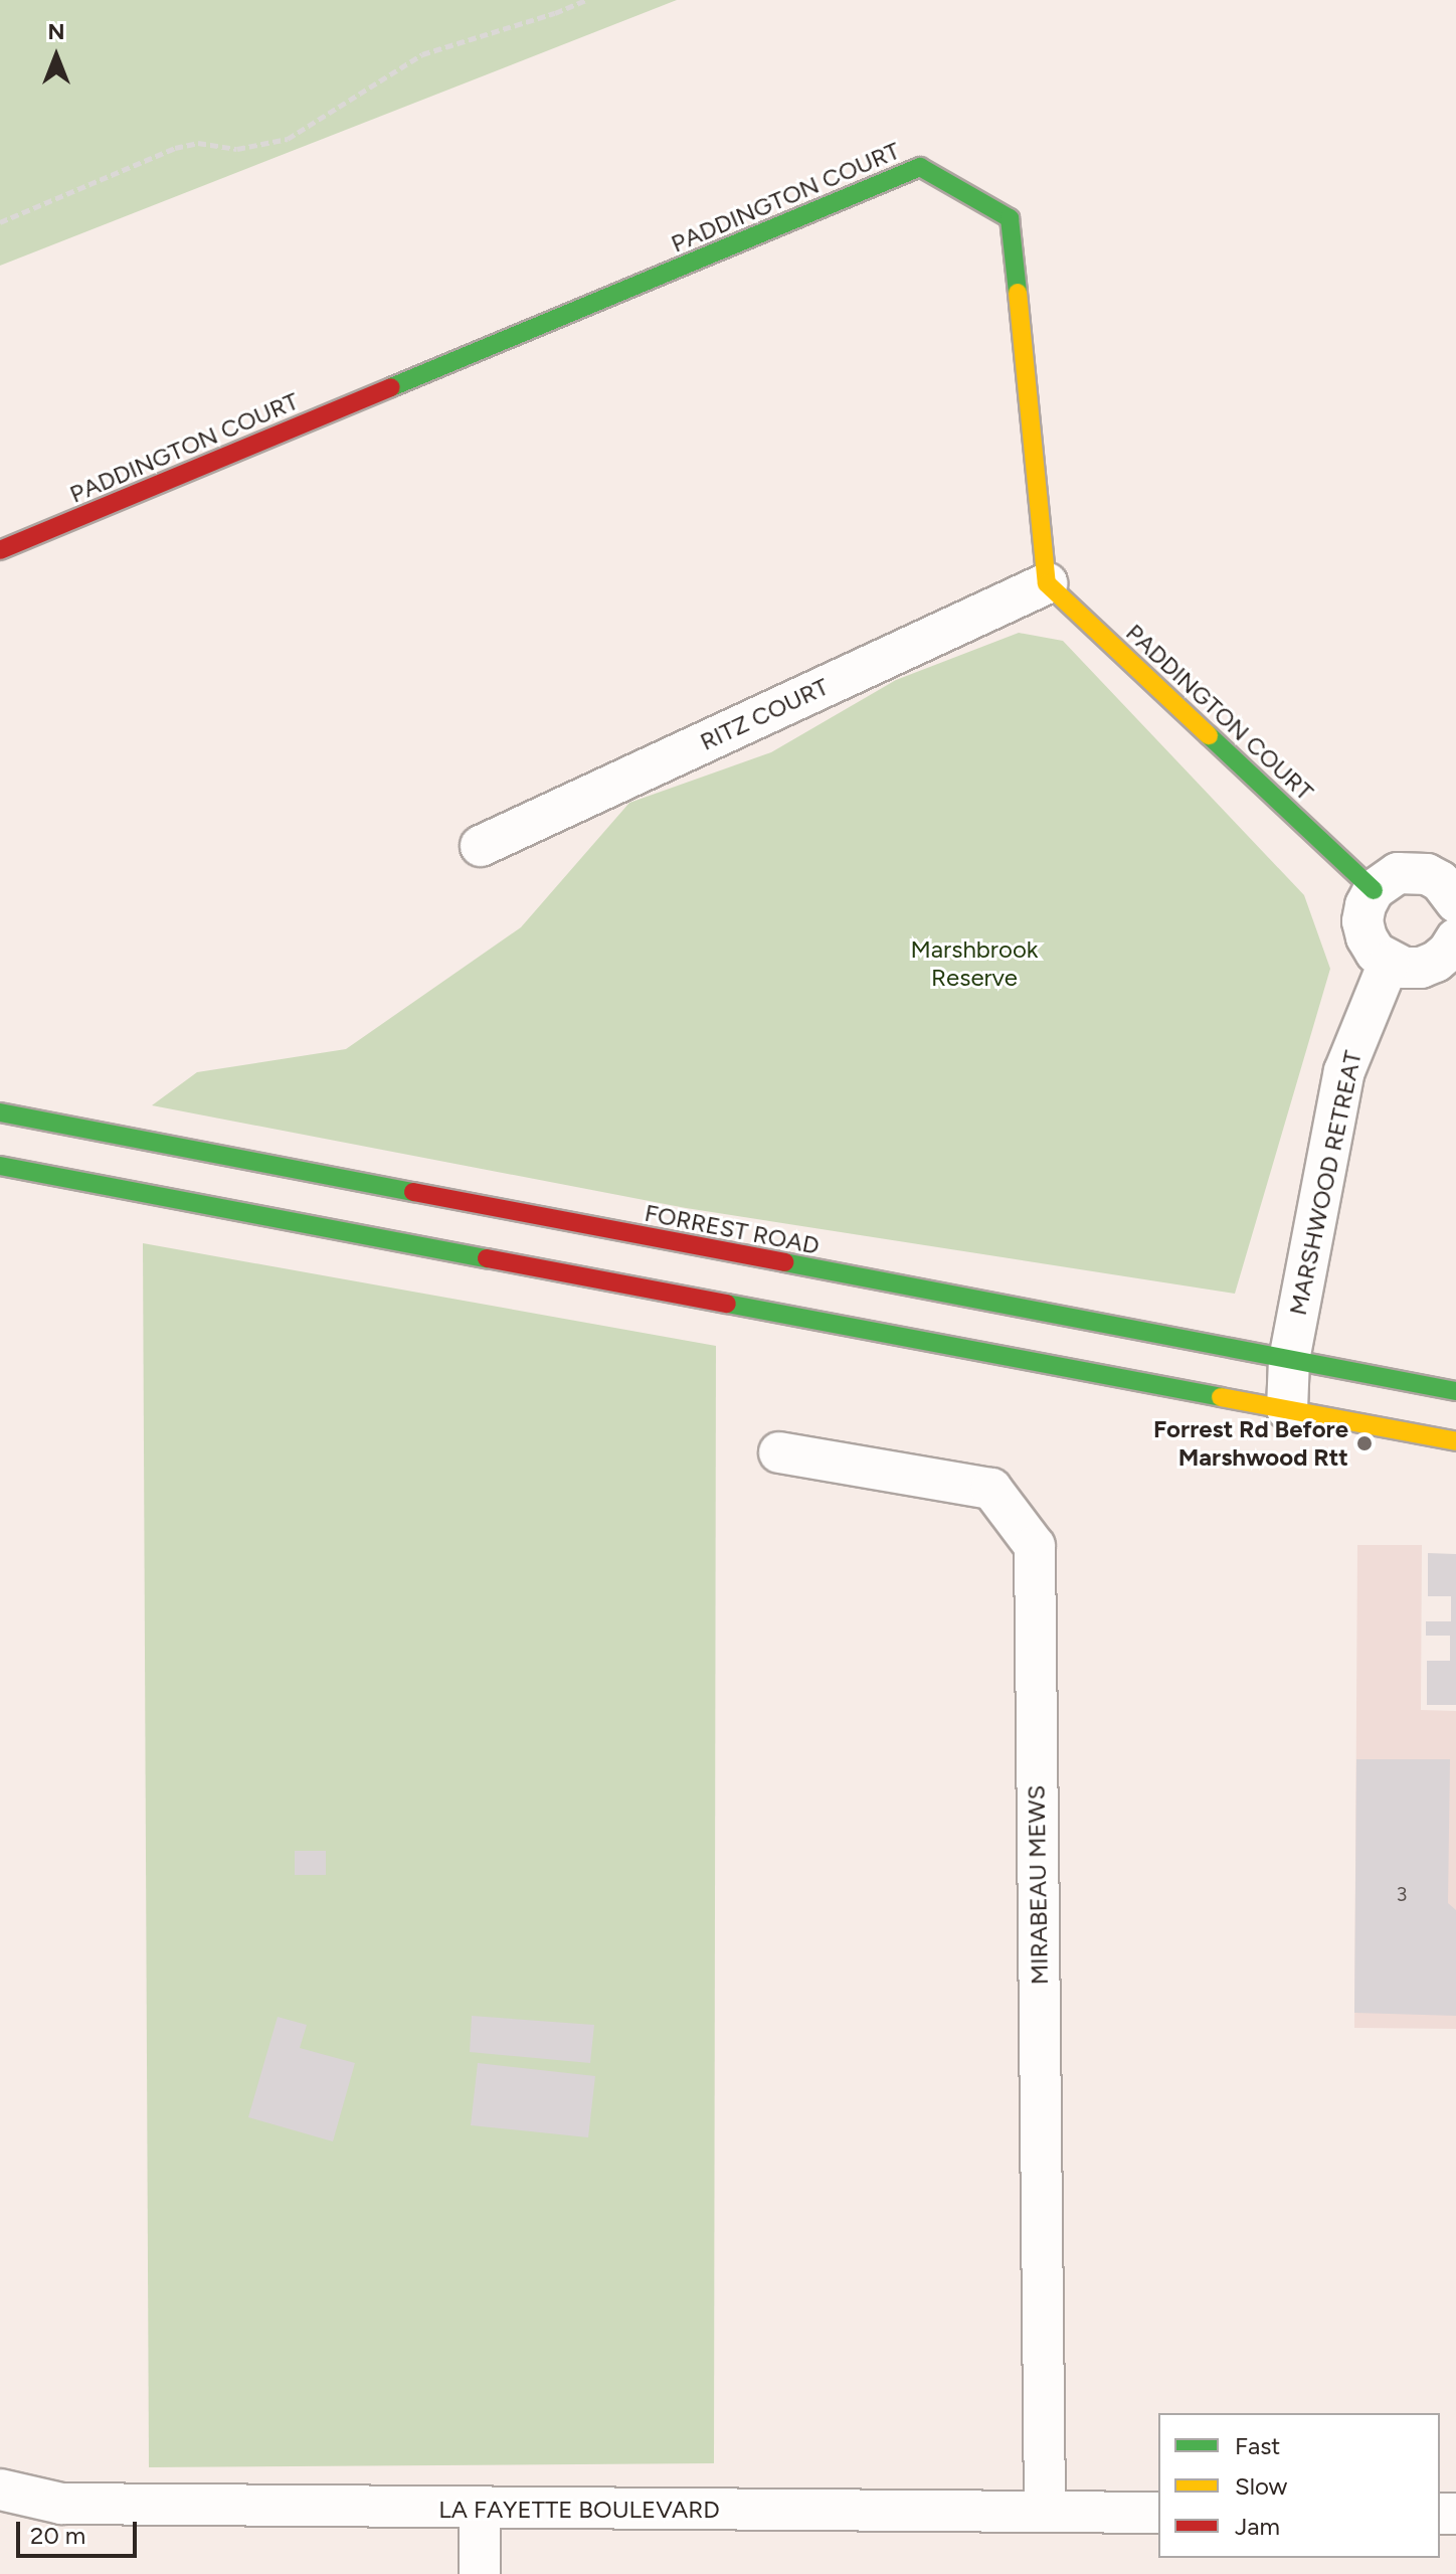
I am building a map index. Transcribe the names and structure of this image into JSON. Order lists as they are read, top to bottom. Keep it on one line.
{"streets":{"main road":["PADDINGTON COURT","FORREST ROAD"],"street":["RITZ COURT","MARSHWOOD RETREAT","MIRABEAU MEWS","LA FAYETTE BOULEVARD"]},"crossings":[["PADDINGTON COURT","RITZ COURT"],["MARSHWOOD RETREAT","FORREST ROAD"],["MIRABEAU MEWS","LA FAYETTE BOULEVARD"]],"parks":["Marshbrook Reserve"],"places":["Forrest Rd Before Marshwood Rtt"],"house_numbers":["3"],"legend":["Fast","Slow","Jam"],"scale_bar":"20 m","north":"top"}
